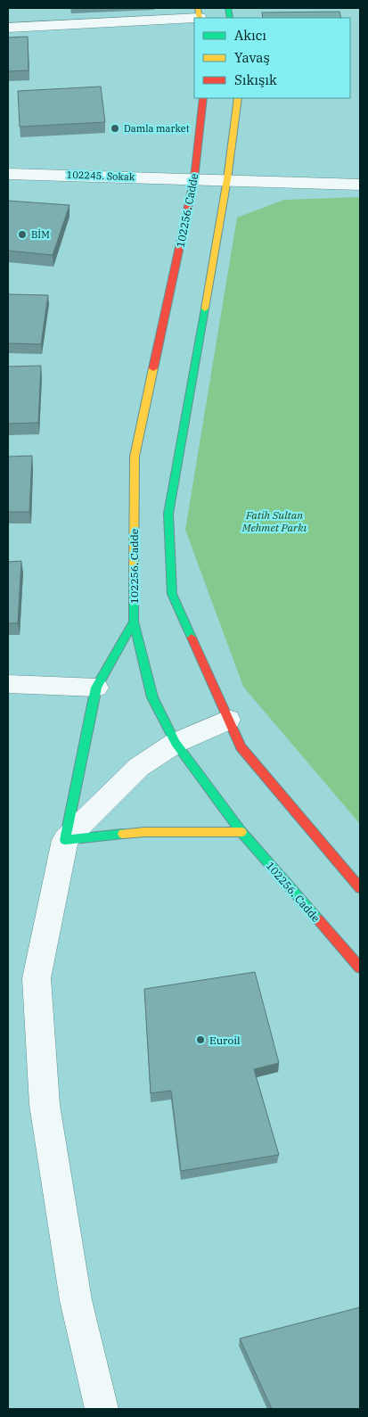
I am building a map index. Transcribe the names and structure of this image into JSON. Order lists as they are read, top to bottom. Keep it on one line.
{"streets":{"street":["102245. Sokak","102256. Cadde"]},"crossings":[["102245. Sokak","102256. Cadde"]],"parks":["Fatih Sultan Mehmet Parkı"],"places":["Damla market","BİM","Euroil"],"legend":["Akıcı","Yavaş","Sıkışık"]}
